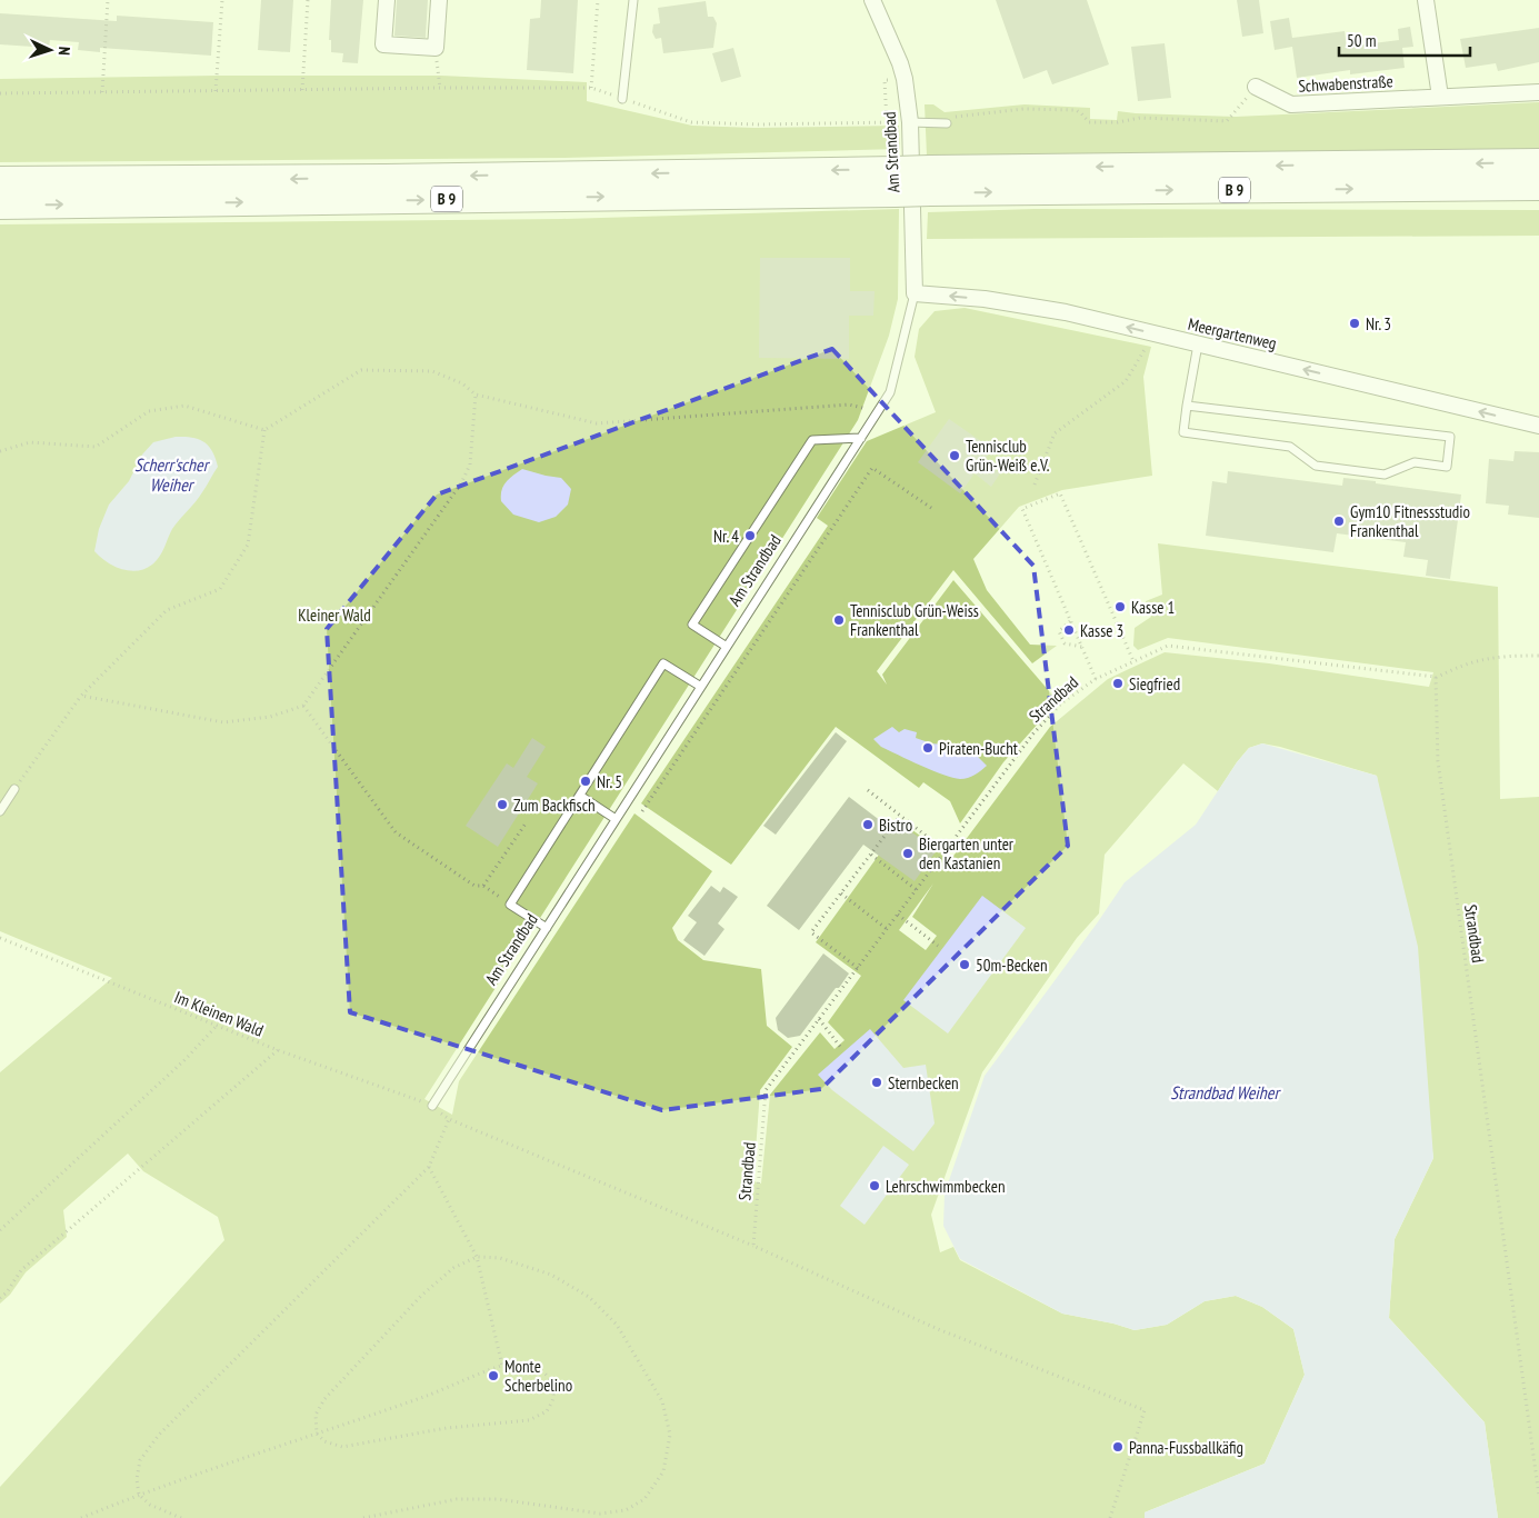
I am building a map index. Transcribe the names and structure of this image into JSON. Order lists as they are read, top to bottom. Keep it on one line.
{"streets":{"highway":["B 9"],"street":["Schwabenstraße","Am Strandbad","Meergartenweg"],"path":["Strandbad","Im Kleinen Wald"]},"crossings":[["Am Strandbad","Meergartenweg"],["Am Strandbad","Im Kleinen Wald"],["Strandbad","Im Kleinen Wald"]],"one_way":["Meergartenweg"],"water":["Scherr'scher Weiher","Strandbad Weiher"],"parks":["Kleiner Wald"],"places":["Nr. 3","Tennisclub Grün-Weiß e.V.","Gym10 Fitnessstudio Frankenthal","Nr. 4","Kasse 1","Tennisclub Grün-Weiss Frankenthal","Kasse 3","Siegfried","Piraten-Bucht","Nr. 5","Zum Backfisch","Bistro","Biergarten unter den Kastanien","50m-Becken","Sternbecken","Lehrschwimmbecken","Monte Scherbelino","Panna-Fussballkäfig"],"scale_bar":"50 m","north":"right"}
